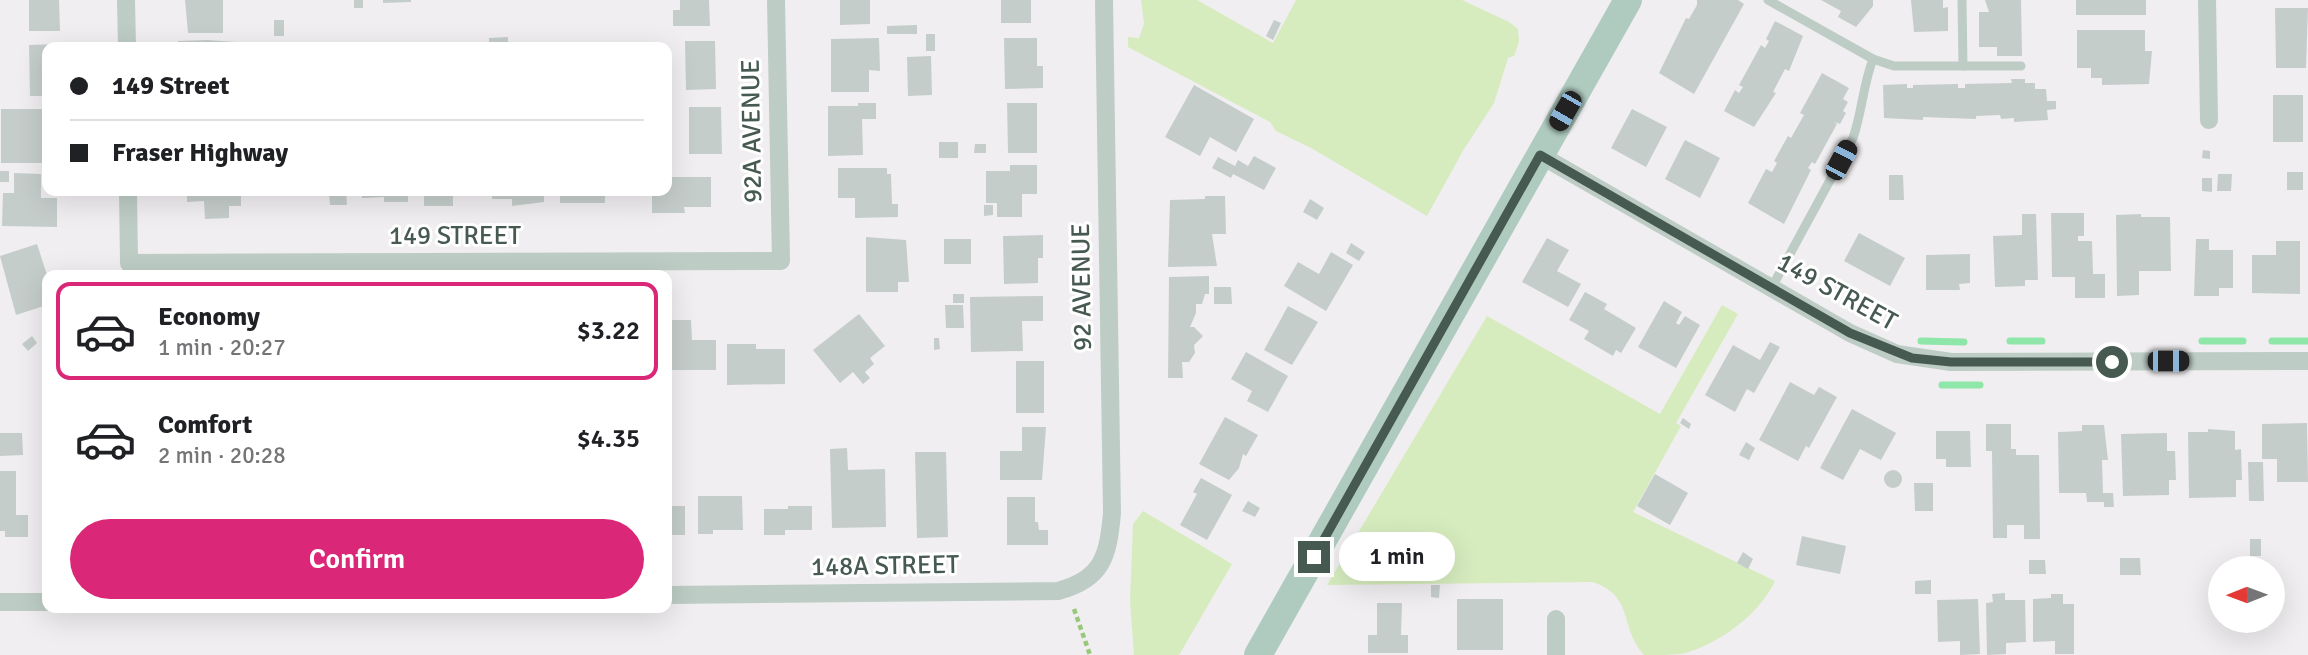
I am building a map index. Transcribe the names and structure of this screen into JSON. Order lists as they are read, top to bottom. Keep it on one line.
{"streets":{"street":["92A AVENUE","149 STREET","92 AVENUE","148A STREET"]},"crossings":[["92A AVENUE","149 STREET"],["92 AVENUE","148A STREET"]],"north":"left","page":{"banner":["149 Street","Fraser Highway"],"list":[{"name":"Economy","note":"1 min · 20:27","value":"$3.22"},{"name":"Comfort","note":"2 min · 20:28","value":"$4.35"}],"buttons":"Confirm","bubble":"1 min"}}
